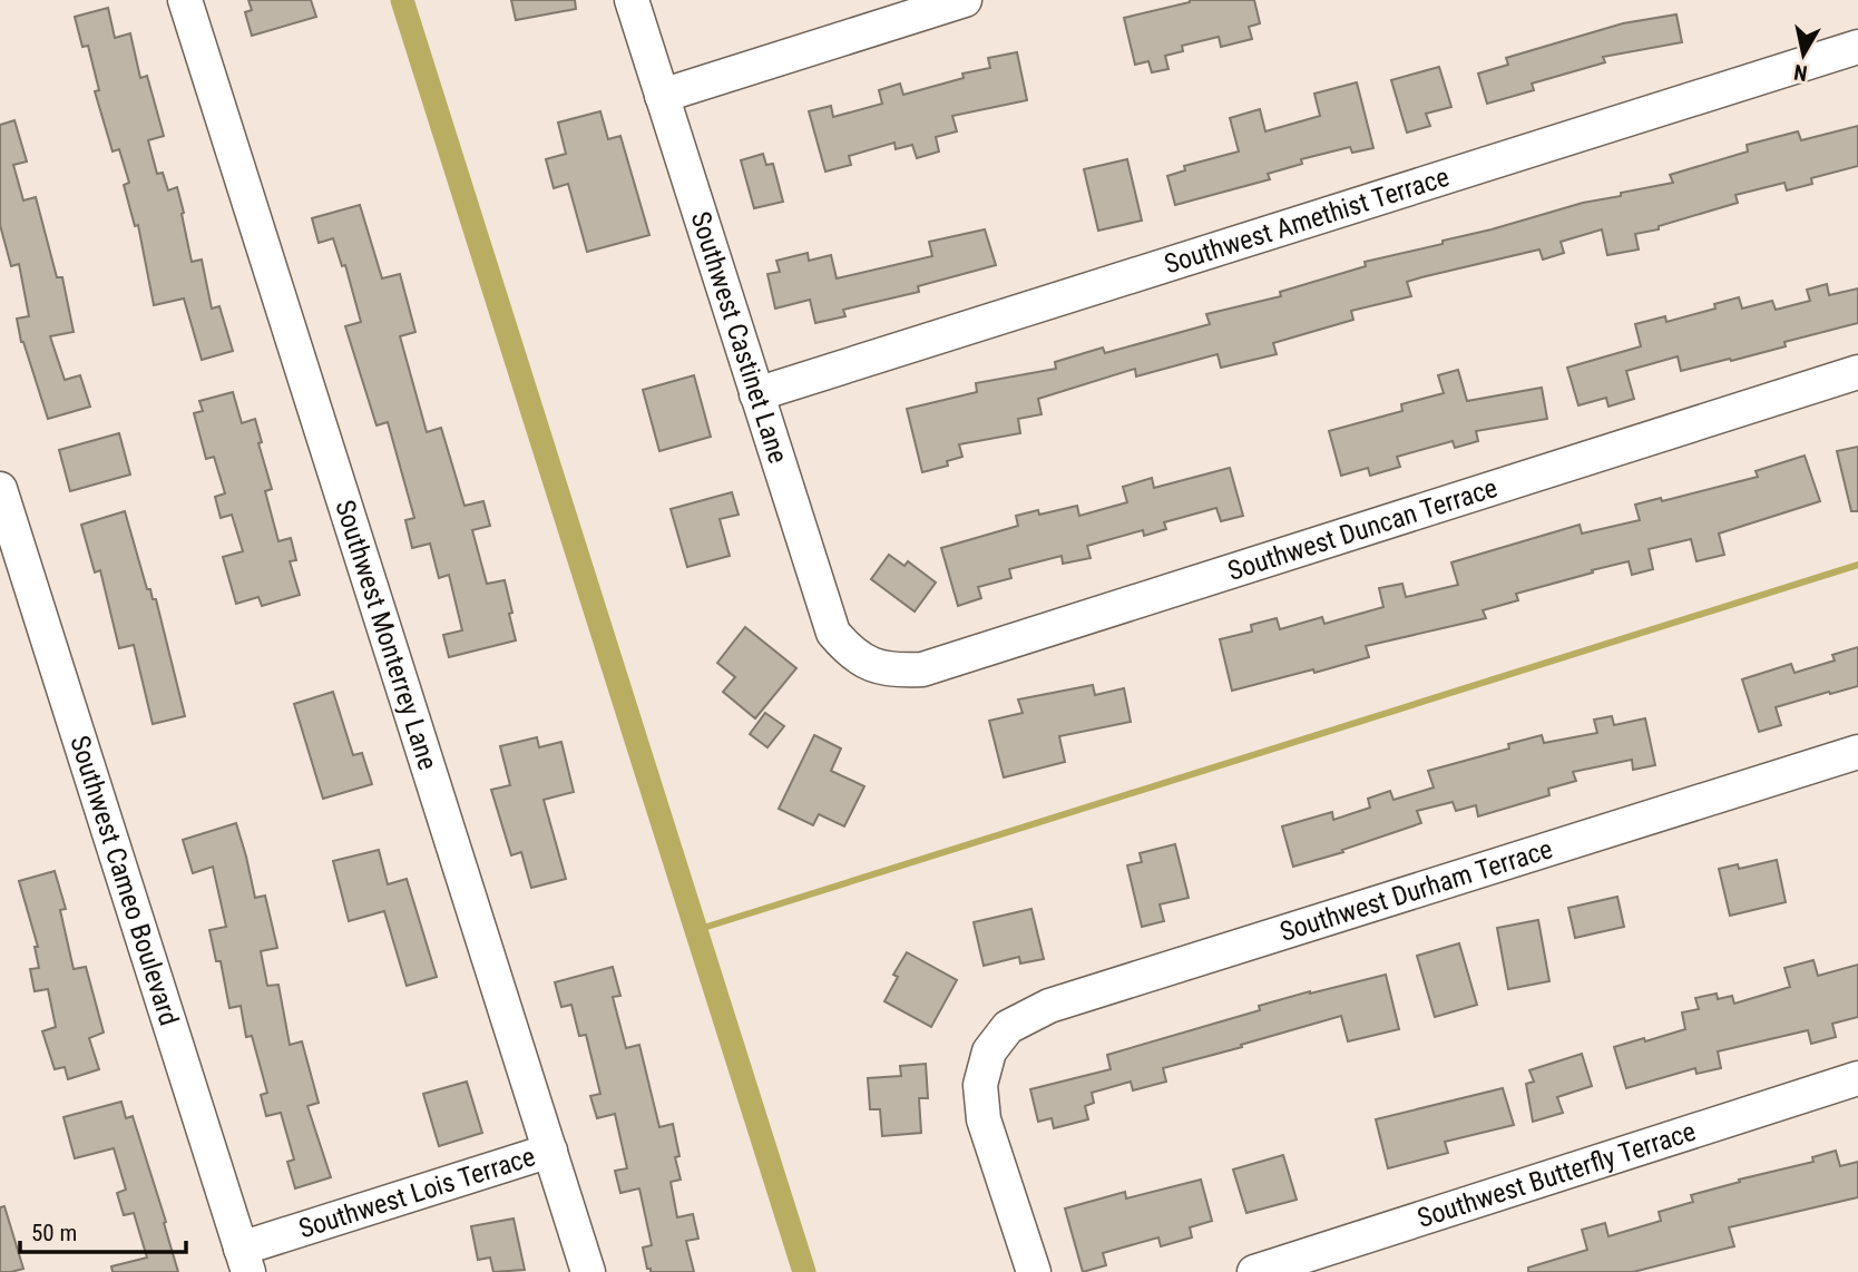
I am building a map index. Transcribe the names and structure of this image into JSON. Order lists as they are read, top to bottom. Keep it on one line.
{"streets":{"street":["Southwest Amethist Terrace","Southwest Castinet Lane","Southwest Duncan Terrace","Southwest Monterrey Lane","Southwest Cameo Boulevard","Southwest Durham Terrace","Southwest Butterfly Terrace","Southwest Lois Terrace"]},"crossings":[["Southwest Amethist Terrace","Southwest Castinet Lane"],["Southwest Castinet Lane","Southwest Duncan Terrace"],["Southwest Monterrey Lane","Southwest Lois Terrace"],["Southwest Cameo Boulevard","Southwest Lois Terrace"]],"scale_bar":"50 m","north":"bottom"}
